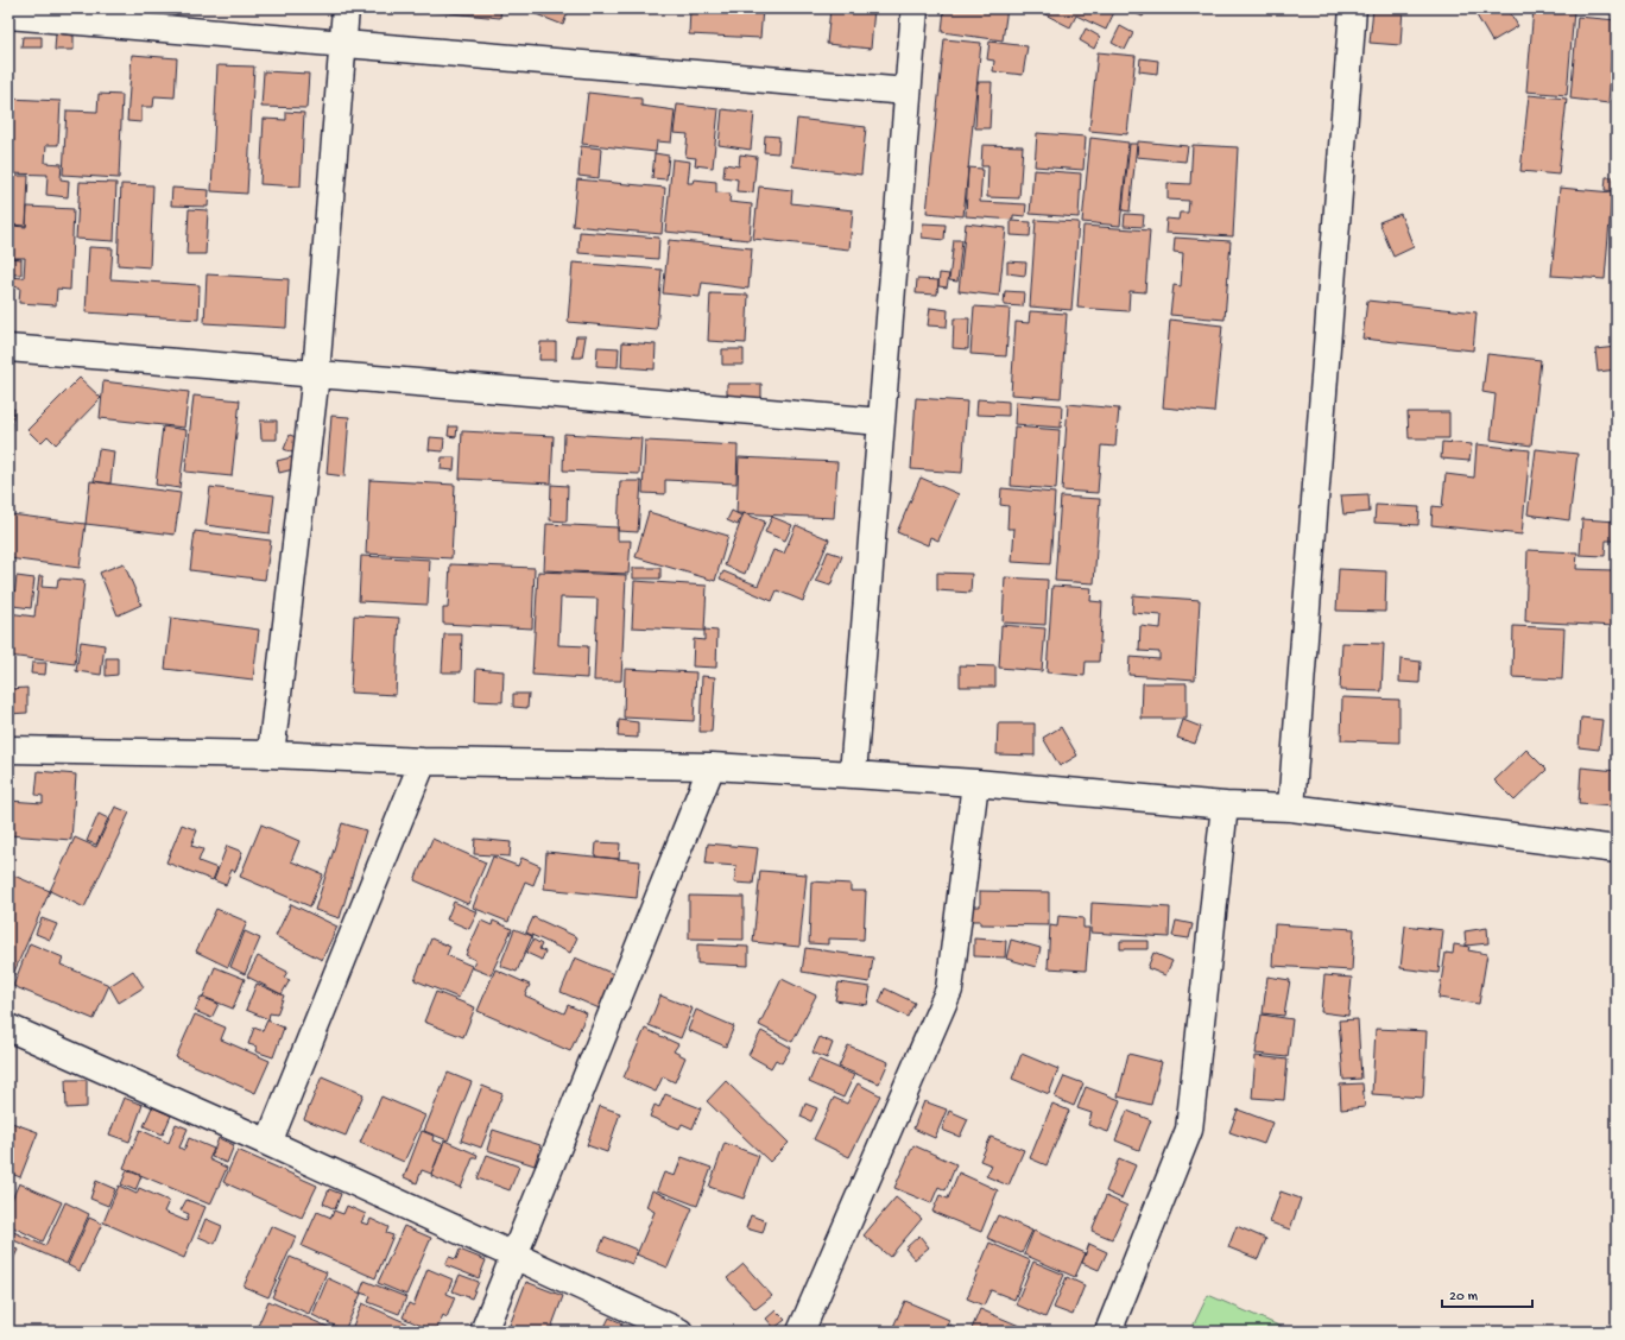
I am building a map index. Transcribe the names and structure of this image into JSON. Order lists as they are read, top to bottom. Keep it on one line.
{"scale_bar":"20 m"}
